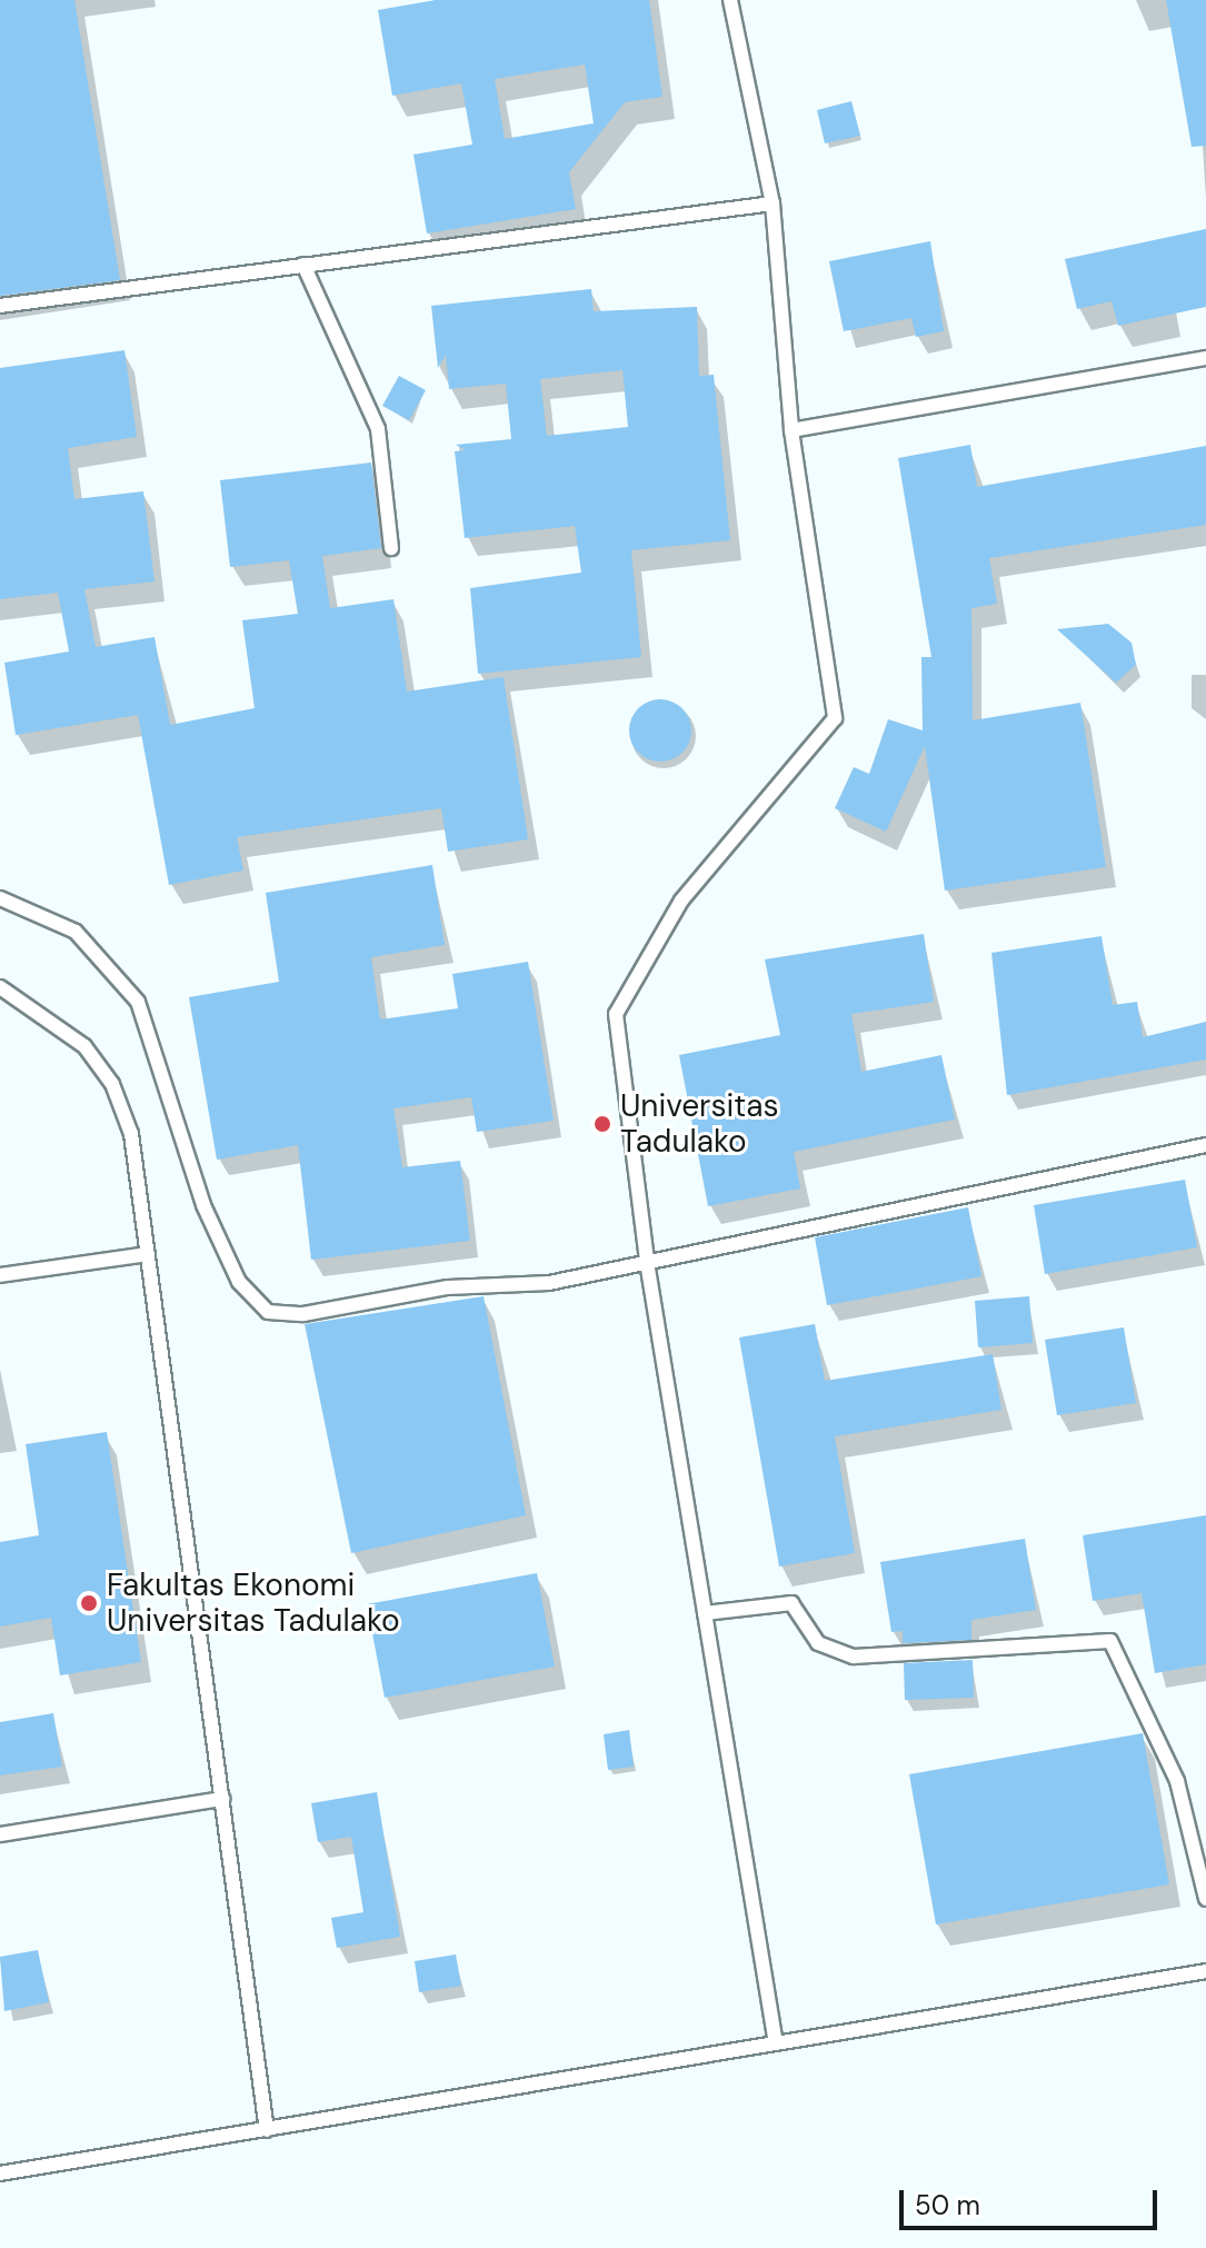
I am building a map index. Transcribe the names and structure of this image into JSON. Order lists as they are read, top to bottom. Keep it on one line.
{"places":["Universitas Tadulako","Fakultas Ekonomi Universitas Tadulako"],"scale_bar":"50 m"}
